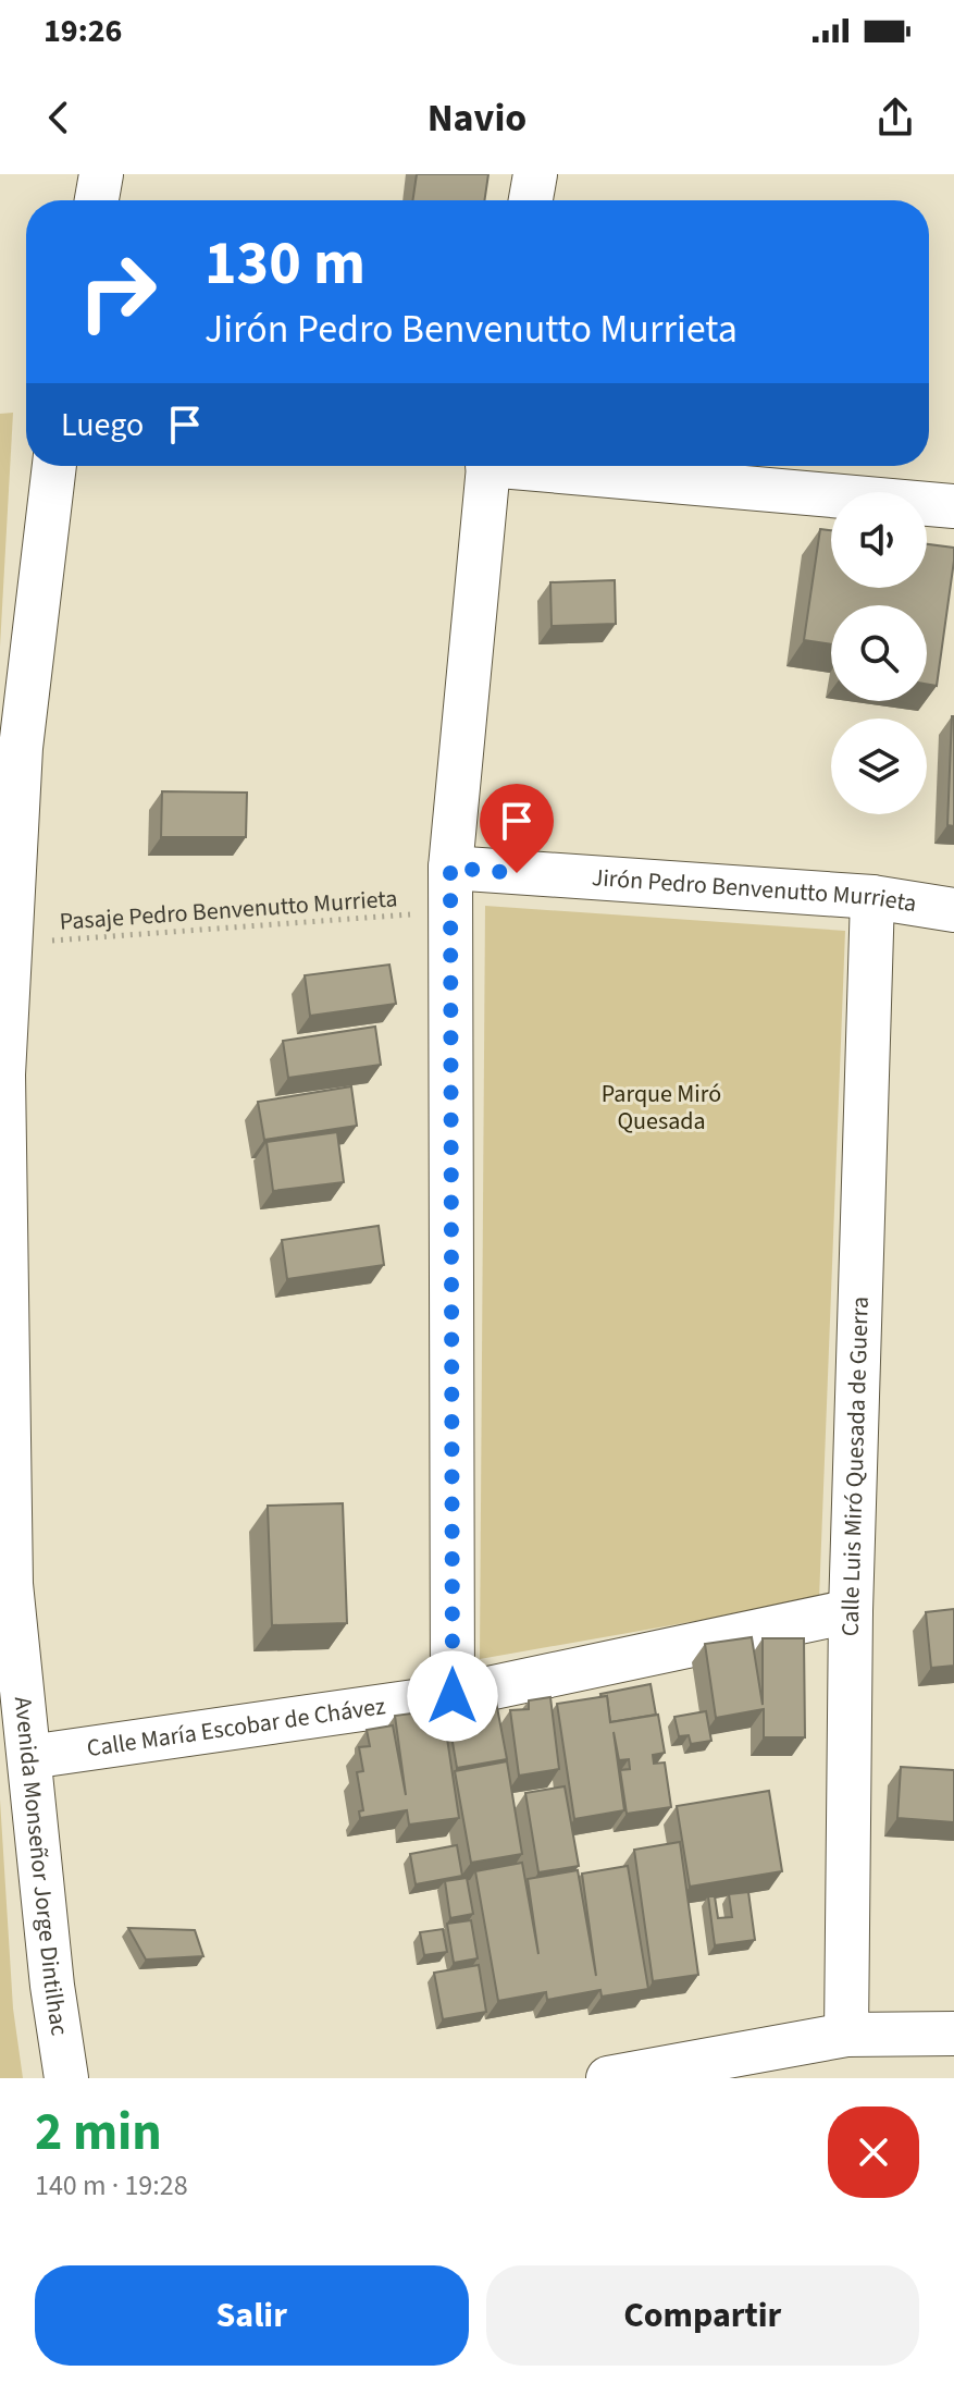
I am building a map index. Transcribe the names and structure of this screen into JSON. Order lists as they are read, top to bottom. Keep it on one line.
{"streets":{"street":["Jirón Pedro Benvenutto Murrieta","Calle Luis Miró Quesada de Guerra","Calle María Escobar de Chávez","Avenida Monseñor Jorge Dintilhac"],"path":["Pasaje Pedro Benvenutto Murrieta"]},"crossings":[["Jirón Pedro Benvenutto Murrieta","Calle Luis Miró Quesada de Guerra"],["Pasaje Pedro Benvenutto Murrieta","Avenida Monseñor Jorge Dintilhac"],["Calle Luis Miró Quesada de Guerra","Calle María Escobar de Chávez"],["Calle María Escobar de Chávez","Avenida Monseñor Jorge Dintilhac"]],"parks":["Parque Miró Quesada"],"page":{"status":"19:26","header":"Navio","turn":["130 m","Jirón Pedro Benvenutto Murrieta"],"then":"Luego","heading":["2 min","140 m · 19:28"],"buttons":["Salir","Compartir"]}}
